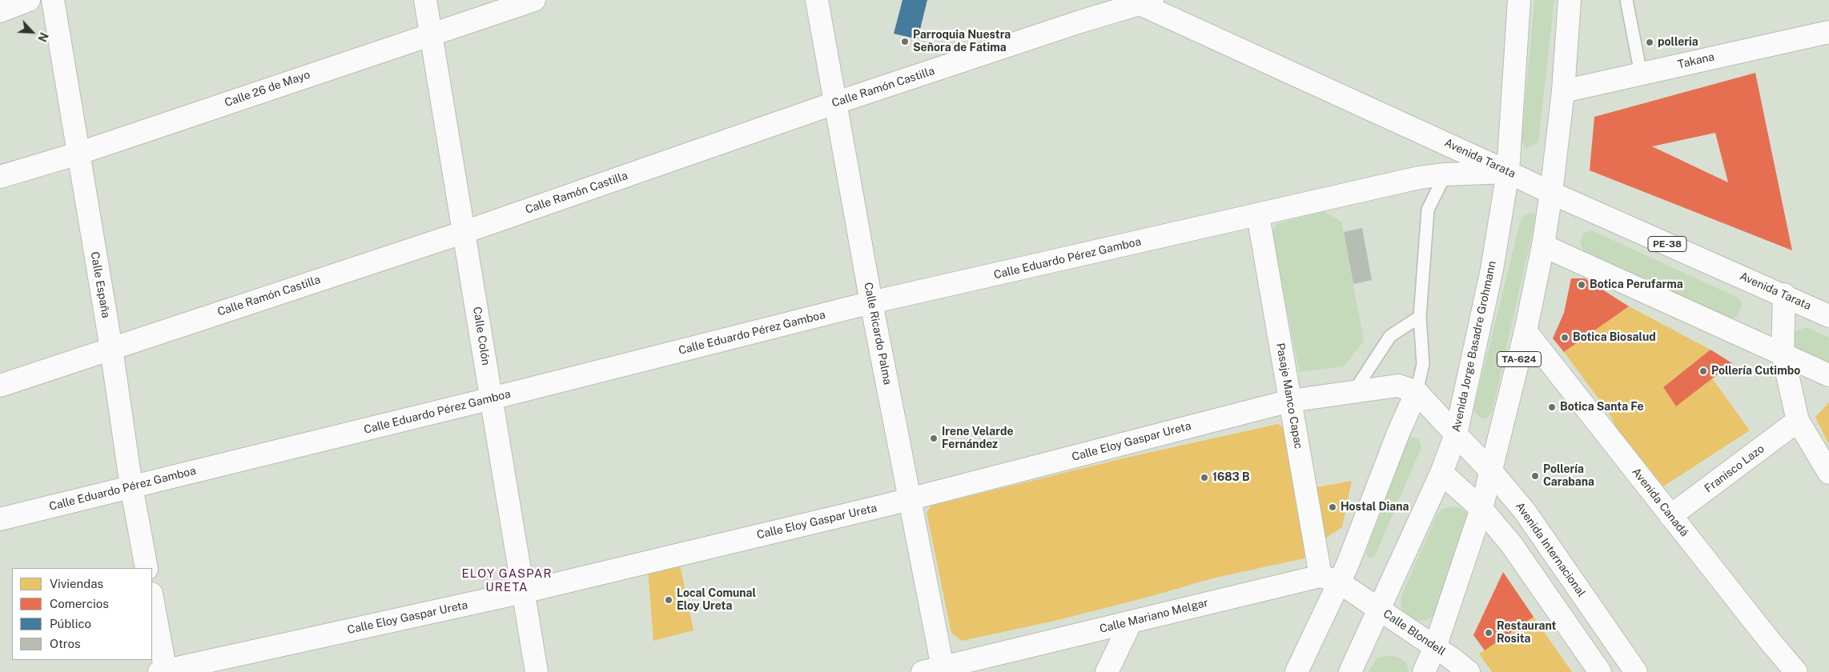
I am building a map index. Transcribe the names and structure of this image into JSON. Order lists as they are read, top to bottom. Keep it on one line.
{"streets":{"main road":["Takana","Calle Ramón Castilla","Calle 26 de Mayo","Avenida Tarata","PE-38","Calle Eduardo Pérez Gamboa","Calle España","Calle Ricardo Palma","Calle Colón","Avenida Jorge Basadre Grohmann","TA-624","Pasaje Manco Capac","Calle Eloy Gaspar Ureta","Franisco Lazo","Avenida Canadá","Avenida Internacional","Calle Mariano Melgar","Calle Blondell"]},"crossings":[["Calle Ramón Castilla","Avenida Tarata"],["Calle Ramón Castilla","Calle España"],["Calle Ramón Castilla","Calle Ricardo Palma"],["Calle Ramón Castilla","Calle Colón"],["Calle 26 de Mayo","Calle España"],["Calle 26 de Mayo","Calle Colón"],["Avenida Tarata","Calle Eduardo Pérez Gamboa"],["Avenida Tarata","Avenida Jorge Basadre Grohmann"],["Avenida Tarata","TA-624"],["Calle Eduardo Pérez Gamboa","Calle España"],["Calle Eduardo Pérez Gamboa","Calle Ricardo Palma"],["Calle Eduardo Pérez Gamboa","Calle Colón"],["Calle Eduardo Pérez Gamboa","Avenida Jorge Basadre Grohmann"],["Calle Eduardo Pérez Gamboa","Pasaje Manco Capac"],["Calle Ricardo Palma","Calle Eloy Gaspar Ureta"],["Calle Ricardo Palma","Calle Mariano Melgar"],["Calle Colón","Calle Eloy Gaspar Ureta"],["Avenida Jorge Basadre Grohmann","Calle Eloy Gaspar Ureta"],["Avenida Jorge Basadre Grohmann","Avenida Internacional"],["Avenida Jorge Basadre Grohmann","Calle Blondell"],["TA-624","Avenida Canadá"],["TA-624","Avenida Internacional"],["TA-624","Calle Blondell"],["Pasaje Manco Capac","Calle Eloy Gaspar Ureta"],["Pasaje Manco Capac","Calle Mariano Melgar"],["Calle Eloy Gaspar Ureta","Avenida Internacional"],["Franisco Lazo","Avenida Canadá"]],"districts":["ELOY GASPAR URETA"],"places":["Parroquia Nuestra Señora de Fatima","polleria","Botica Perufarma","Botica Biosalud","Pollería Cutimbo","Botica Santa Fe","Irene Velarde Fernández","Pollería Carabana","1683 B","Hostal Diana","Local Comunal Eloy Ureta","Restaurant Rosita"],"legend":["Viviendas","Comercios","Público","Otros"],"north":"bottom right"}
